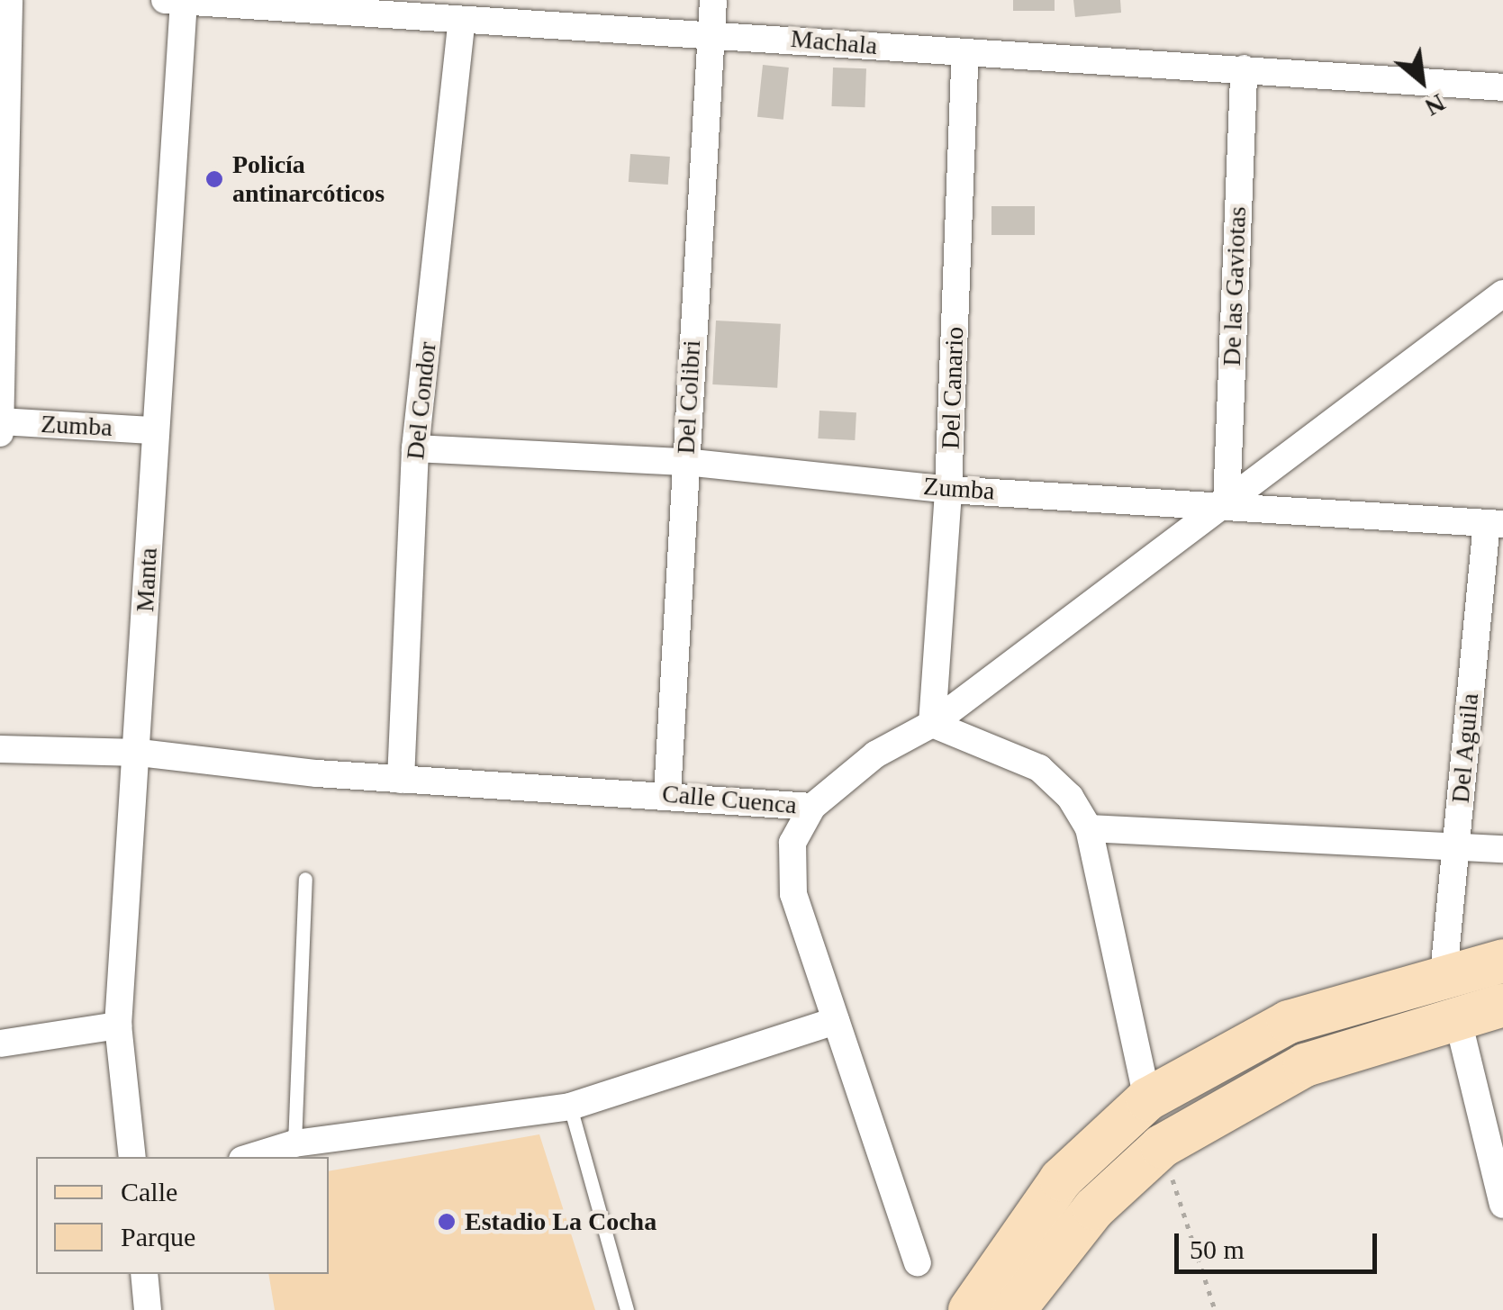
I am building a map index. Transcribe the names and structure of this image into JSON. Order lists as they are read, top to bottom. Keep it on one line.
{"streets":{"street":["Machala","De las Gaviotas","Del Canario","Del Colibri","Del Condor","Zumba","Manta","Del Aguila","Calle Cuenca"]},"crossings":[["Machala","De las Gaviotas"],["Machala","Del Canario"],["Machala","Del Colibri"],["Machala","Del Condor"],["Machala","Manta"],["De las Gaviotas","Zumba"],["Del Canario","Zumba"],["Del Canario","Calle Cuenca"],["Del Colibri","Zumba"],["Del Colibri","Calle Cuenca"],["Del Condor","Zumba"],["Del Condor","Calle Cuenca"],["Zumba","Manta"],["Zumba","Del Aguila"],["Manta","Calle Cuenca"]],"places":["Policía antinarcóticos","Estadio La Cocha"],"legend":["Calle","Parque"],"scale_bar":"50 m","north":"bottom right"}
